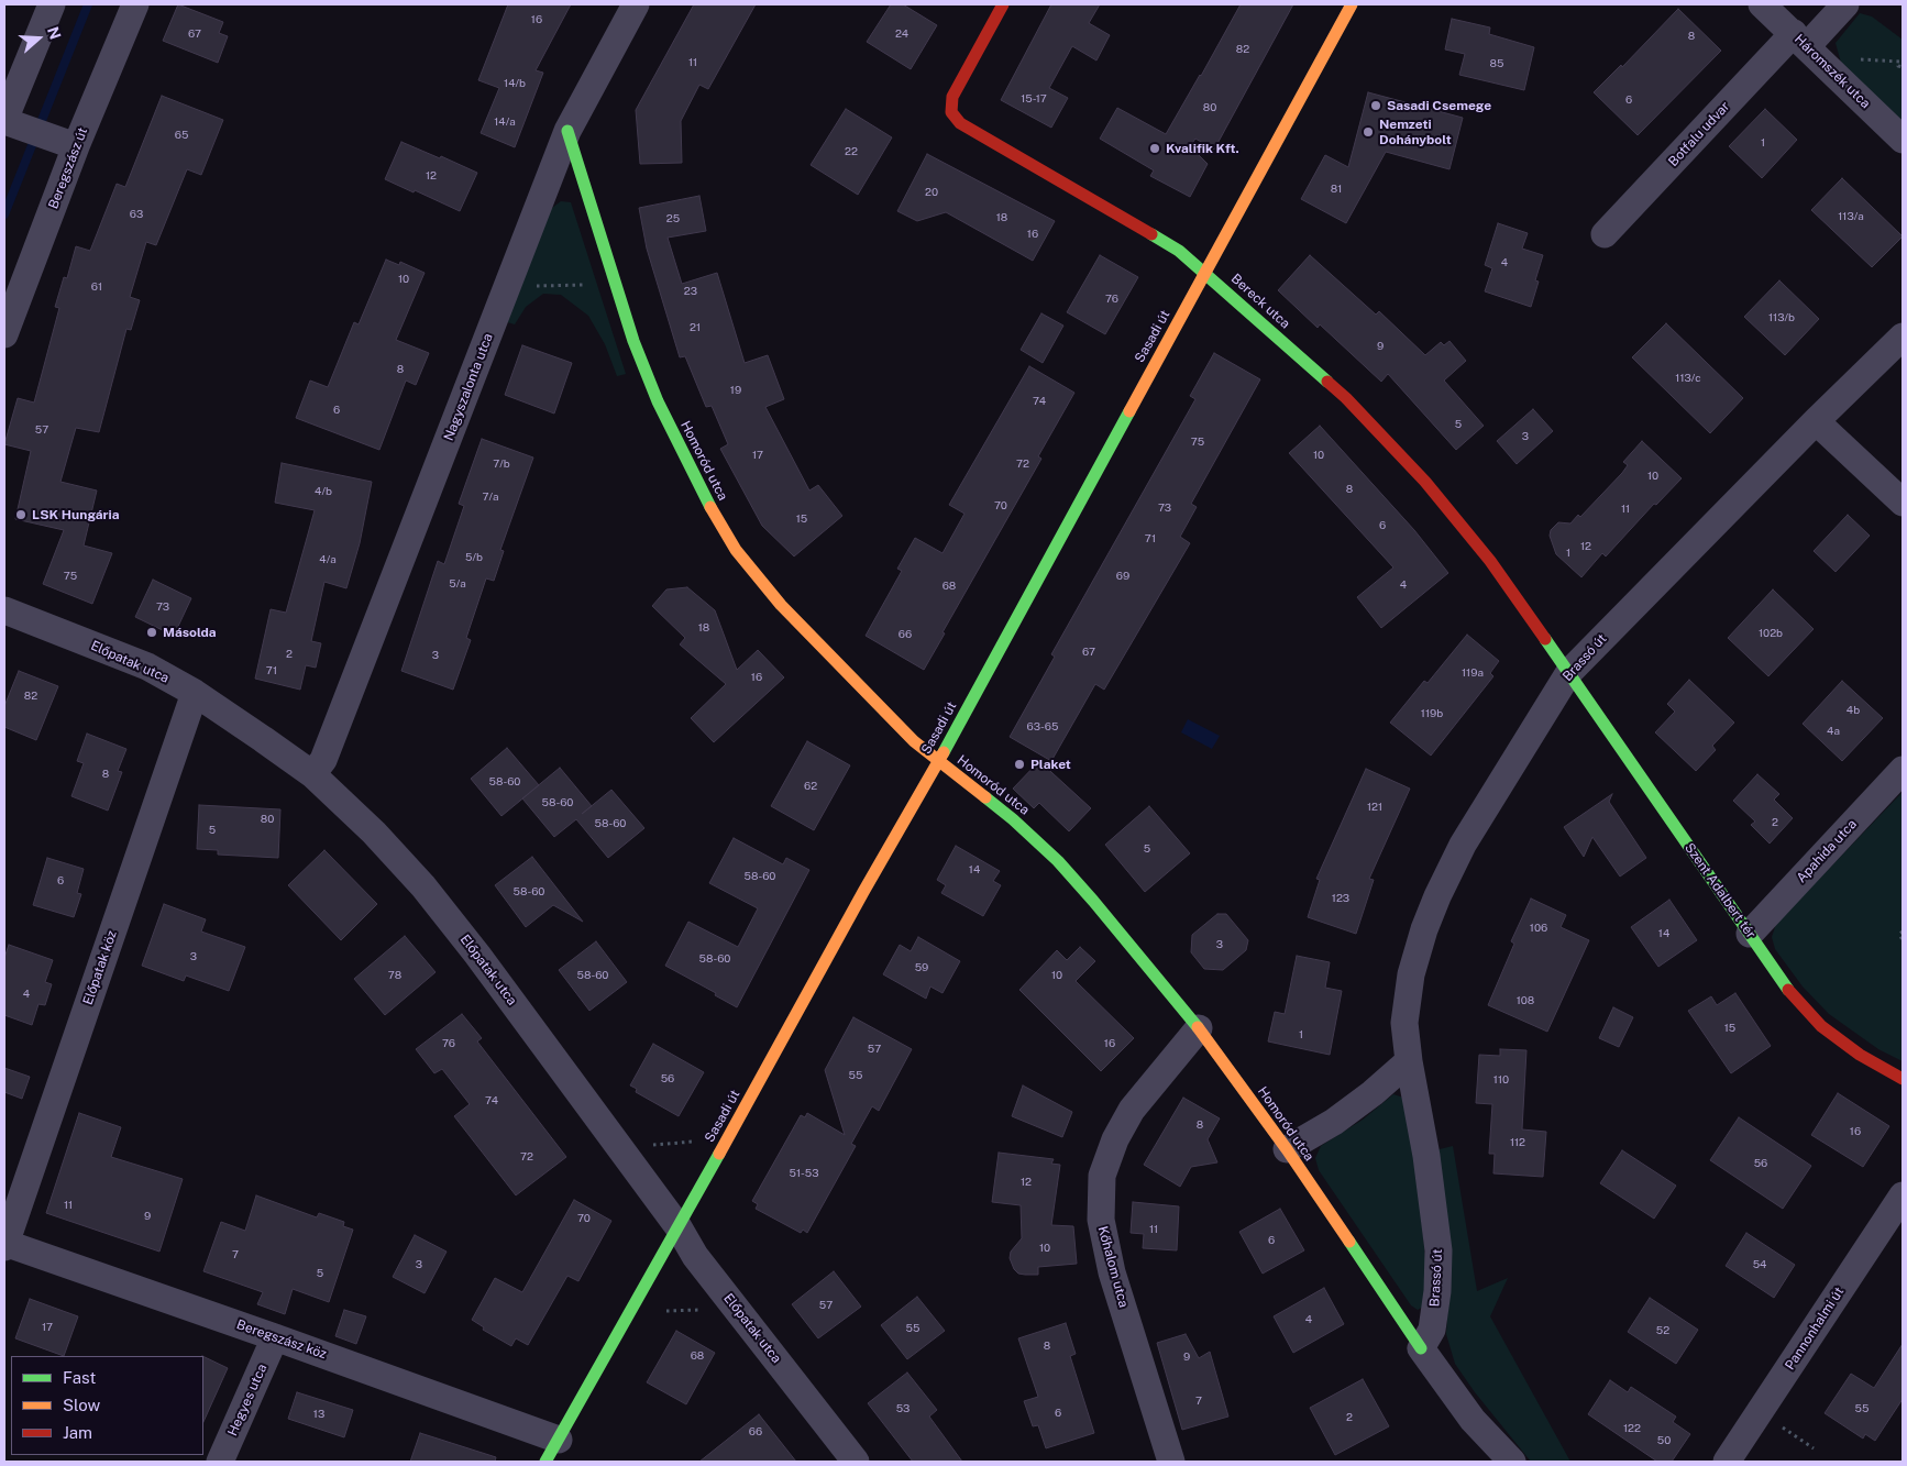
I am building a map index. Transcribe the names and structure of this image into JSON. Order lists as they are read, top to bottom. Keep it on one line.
{"streets":{"street":["Háromszék utca","Botfalu udvar","Beregszász út","Bereck utca","Sasadi út","Nagyszalonta utca","Homoród utca","Brassó út","Előpatak utca","Apahida utca","Szent Adalbert tér","Előpatak köz","Kőhalom utca","Pannonhalmi út","Beregszász köz","Hegyes utca"]},"crossings":[["Háromszék utca","Botfalu udvar"],["Bereck utca","Sasadi út"],["Bereck utca","Brassó út"],["Bereck utca","Szent Adalbert tér"],["Sasadi út","Homoród utca"],["Sasadi út","Előpatak utca"],["Sasadi út","Beregszász köz"],["Nagyszalonta utca","Homoród utca"],["Nagyszalonta utca","Előpatak utca"],["Homoród utca","Brassó út"],["Homoród utca","Kőhalom utca"],["Brassó út","Szent Adalbert tér"],["Előpatak utca","Előpatak köz"],["Apahida utca","Szent Adalbert tér"],["Előpatak köz","Beregszász köz"],["Beregszász köz","Hegyes utca"]],"places":["Sasadi Csemege","Nemzeti Dohánybolt","Kvalifik Kft.","LSK Hungária","Másolda","Plaket"],"house_numbers":["16","67","24","8","82","11","85","14/b","15-17","6","80","14/a","65","1","22","12","81","20","63","113/a","18","25","16","4","10","61","23","76","113/b","21","9","8","113/c","19","74","6","5","57","3","75","17","10","7/b","72","10","8","4/b","7/a","70","73","11","15","6","71","12","1","5/b","4/a","75","69","5/a","4","68","73","18","102b","66","67","2","3","71","119a","16","82","4b","119b","63-65","4a","8","58-60","62","58-60","121","80","2","58-60","5","5","14","58-60","6","58-60","123","106","14","3","3","58-60","59","78","58-60","10","4","108","15","1","76","16","57","55","56","110","74","8","16","112","72","56","51-53","12","11","9","70","11","6","10","7","3","54","5","57","4","17","55","52","8","68","9","7","53","55","6","13","2","122","66","50"],"legend":["Fast","Slow","Jam"],"north":"right"}
